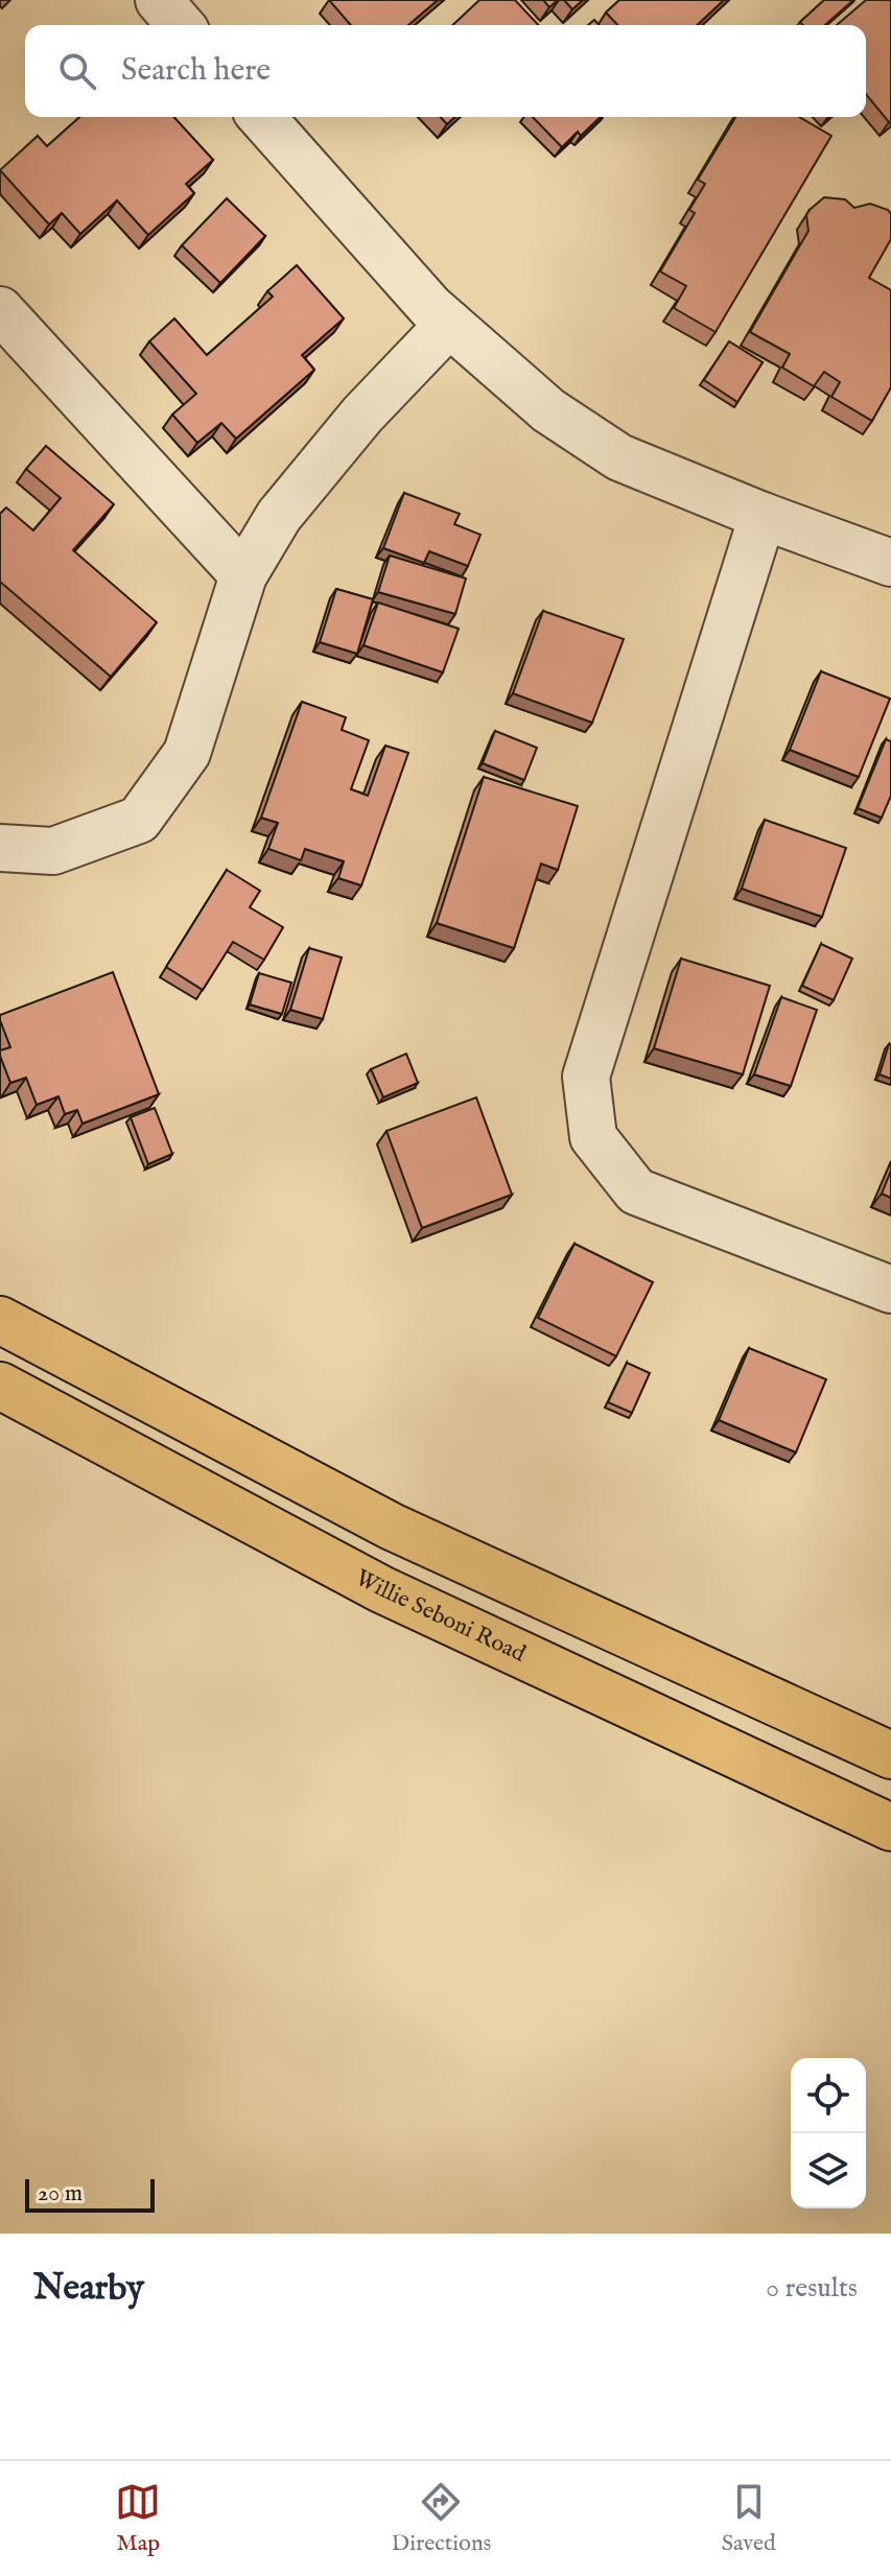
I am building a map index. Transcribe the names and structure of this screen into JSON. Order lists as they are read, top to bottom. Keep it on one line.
{"streets":{"main road":["Willie Seboni Road"]},"scale_bar":"20 m","page":{"search":"Search here","scale":"20 m","heading":["Nearby","0 results"],"nav":["Map","Directions","Saved"]}}
